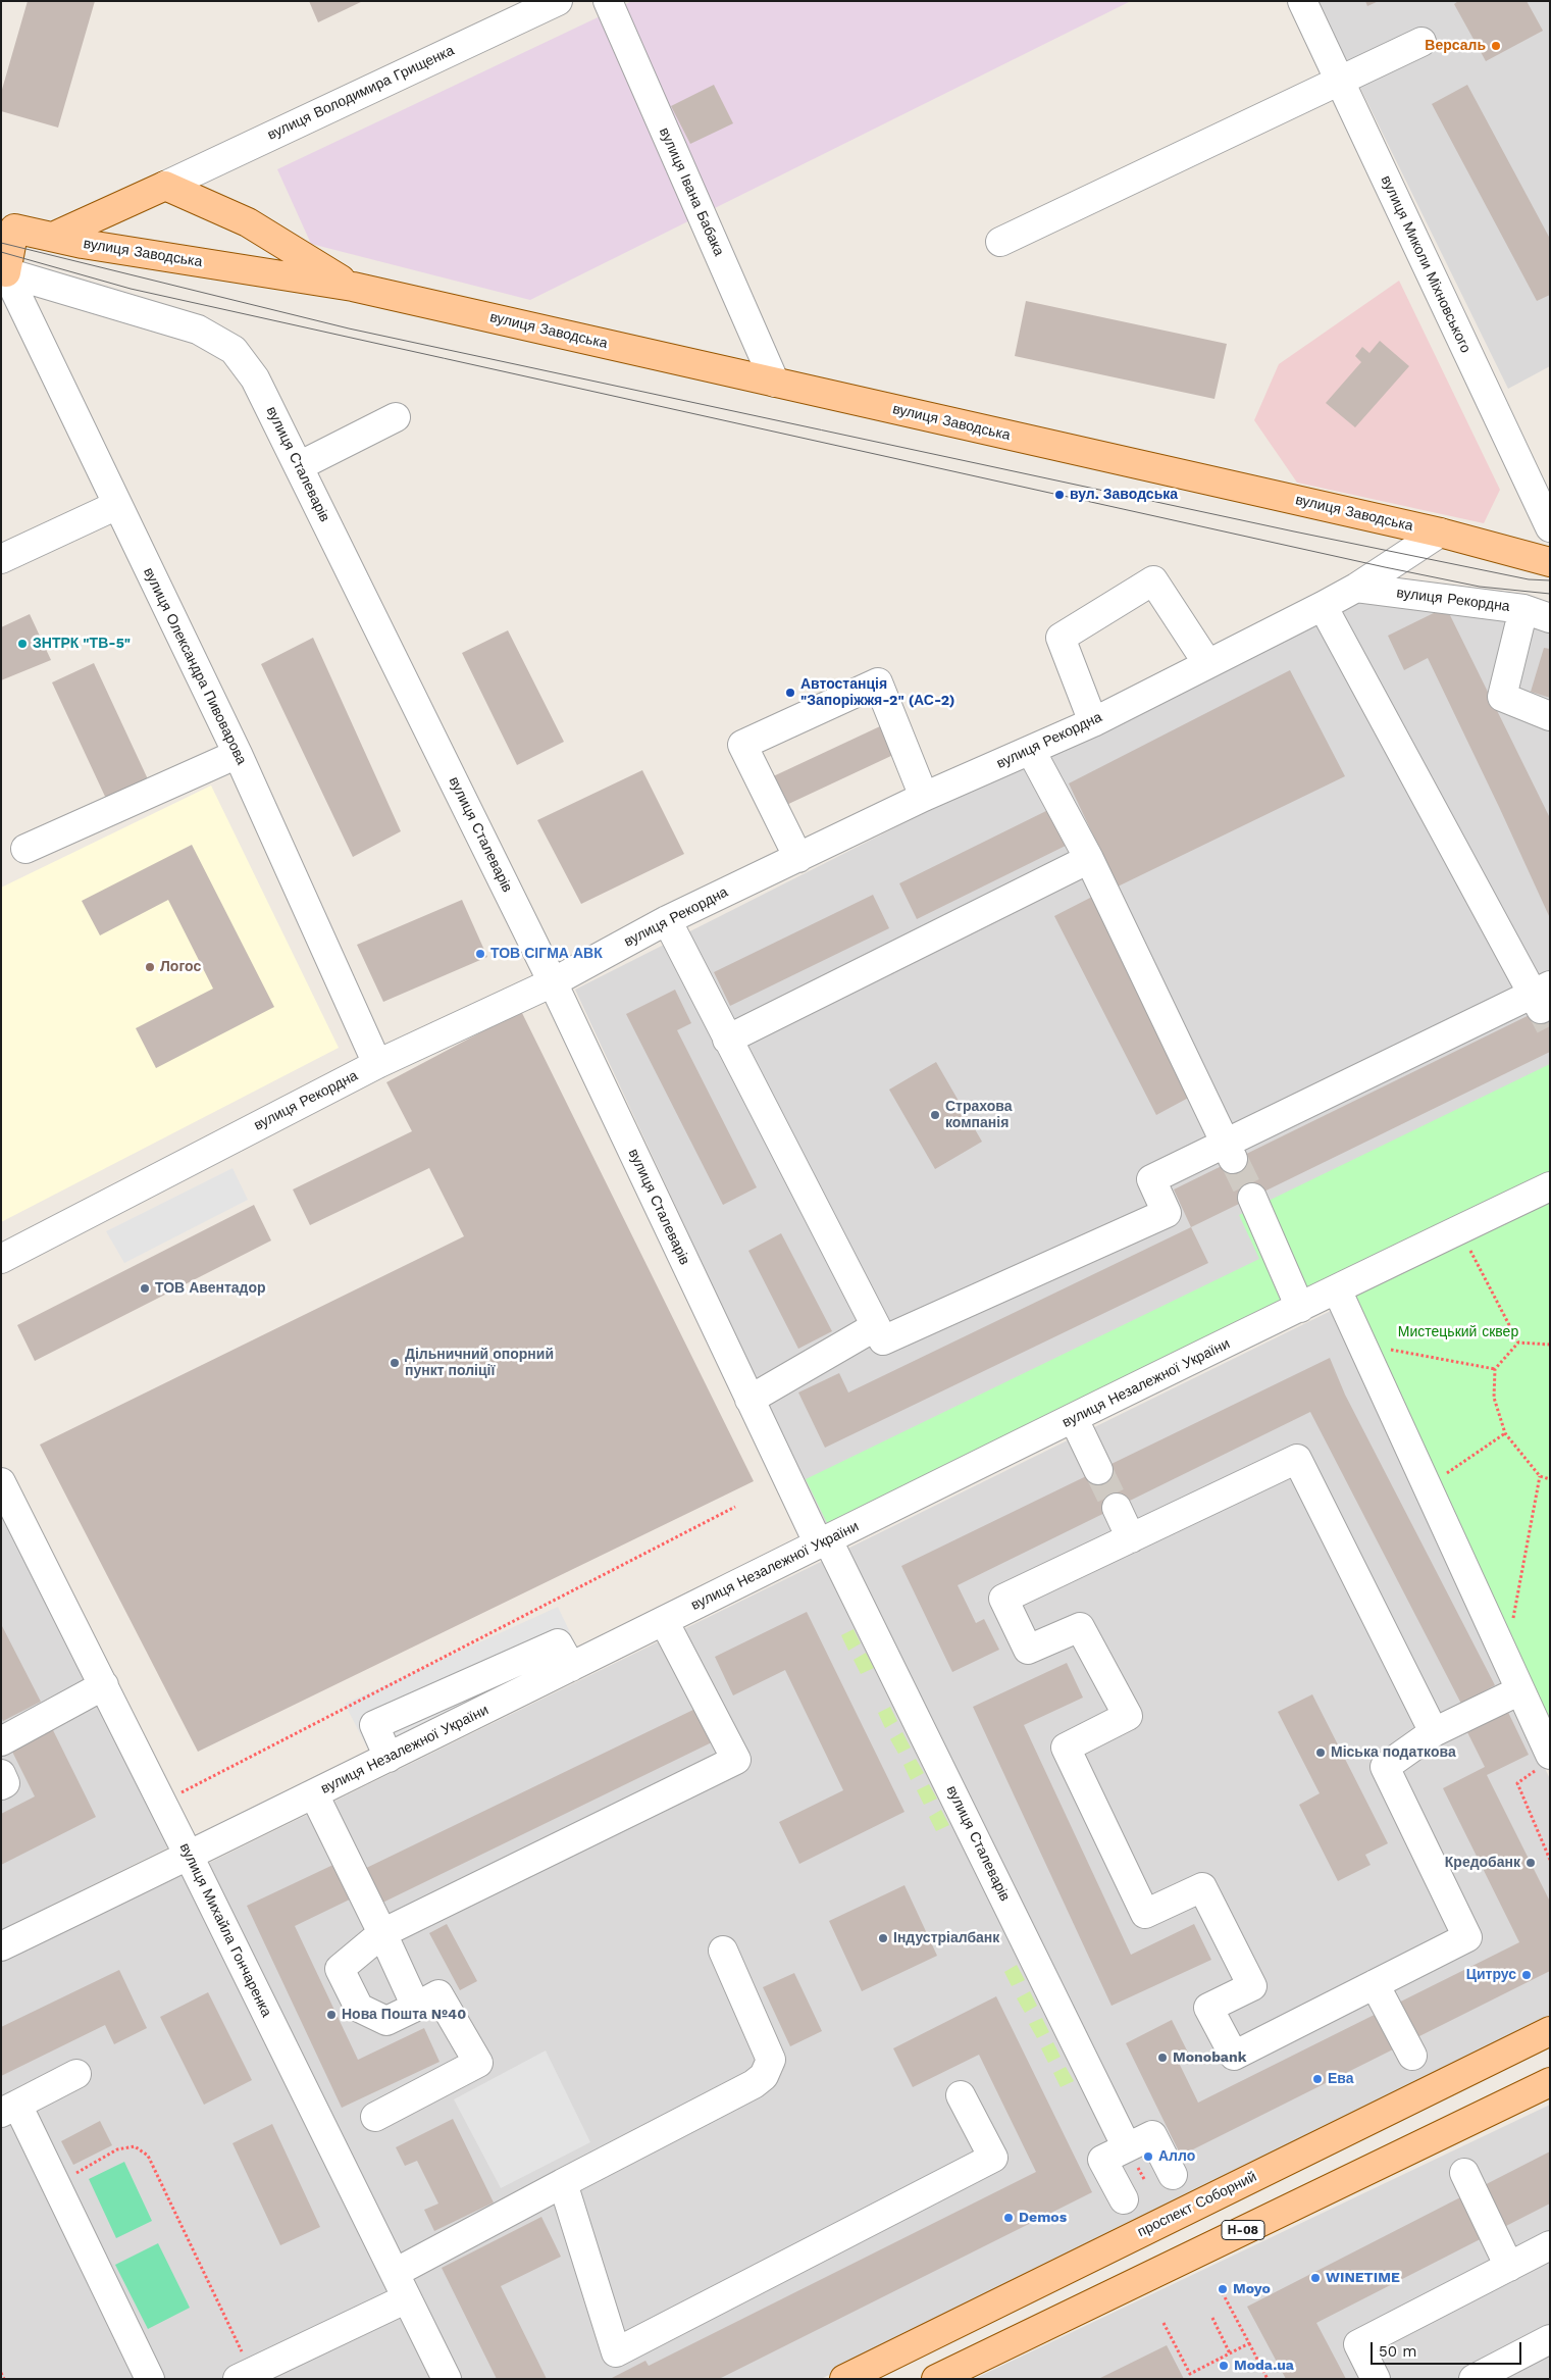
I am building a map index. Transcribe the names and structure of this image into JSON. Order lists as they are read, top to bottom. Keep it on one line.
{"streets":{"main road":["вулиця Заводська","проспект Соборний","Н-08"],"street":["вулиця Володимира Грищенка","вулиця Івана Бабака","вулиця Миколи Міхновського","вулиця Сталеварів","вулиця Рекордна","вулиця Олександра Пивоварова","вулиця Незалежної України","вулиця Михайла Гончаренка"]},"crossings":[["вулиця Володимира Грищенка","вулиця Заводська"],["вулиця Івана Бабака","вулиця Заводська"],["вулиця Заводська","вулиця Сталеварів"],["вулиця Заводська","вулиця Рекордна"],["вулиця Заводська","вулиця Олександра Пивоварова"],["вулиця Сталеварів","вулиця Рекордна"],["вулиця Сталеварів","вулиця Олександра Пивоварова"],["вулиця Сталеварів","вулиця Незалежної України"],["вулиця Рекордна","вулиця Олександра Пивоварова"],["вулиця Незалежної України","вулиця Михайла Гончаренка"]],"parks":["Мистецький сквер"],"places":["Версаль","вул. Заводська","ЗНТРК \"ТВ-5\"","Автостанція \"Запоріжжя-2\" (АС-2)","ТОВ СІГМА АВК","Логос","Страхова компанія","ТОВ Авентадор","Дільничний опорний пункт поліції","Міська податкова","Кредобанк","Індустріалбанк","Цитрус","Нова Пошта №40","Monobank","Ева","Алло","Demos","WINETIME","Moyo","Moda.ua"],"scale_bar":"50 m"}
